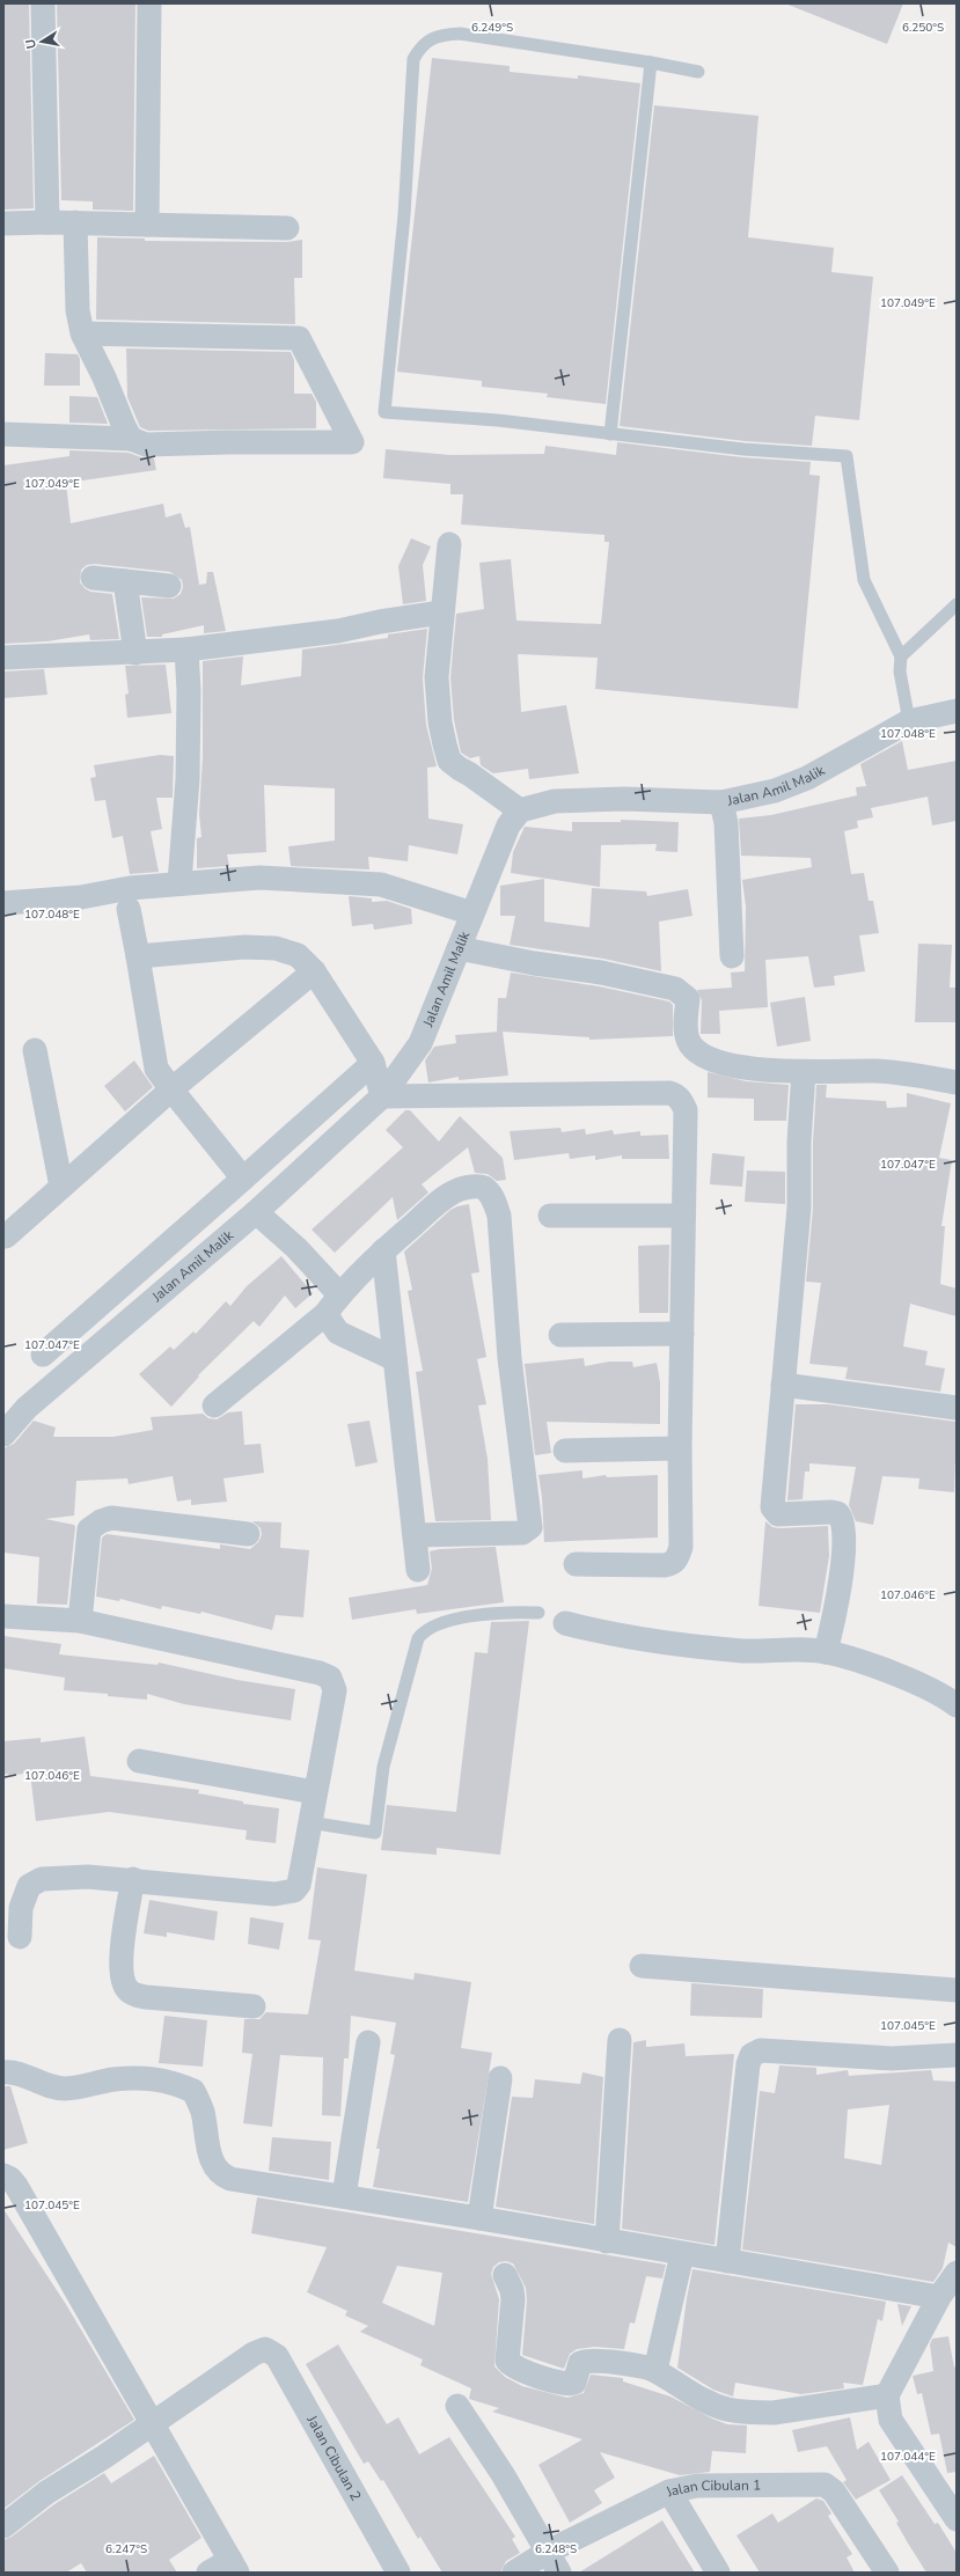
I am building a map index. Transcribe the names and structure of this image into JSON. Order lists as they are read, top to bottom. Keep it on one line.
{"streets":{"street":["Jalan Amil Malik","Jalan Cibulan 2","Jalan Cibulan 1"]},"north":"left","coordinates":["6.249°S","6.250°S","107.049°E","107.048°E","107.047°E","107.046°E","107.045°E","107.044°E","6.247°S","6.248°S"]}
